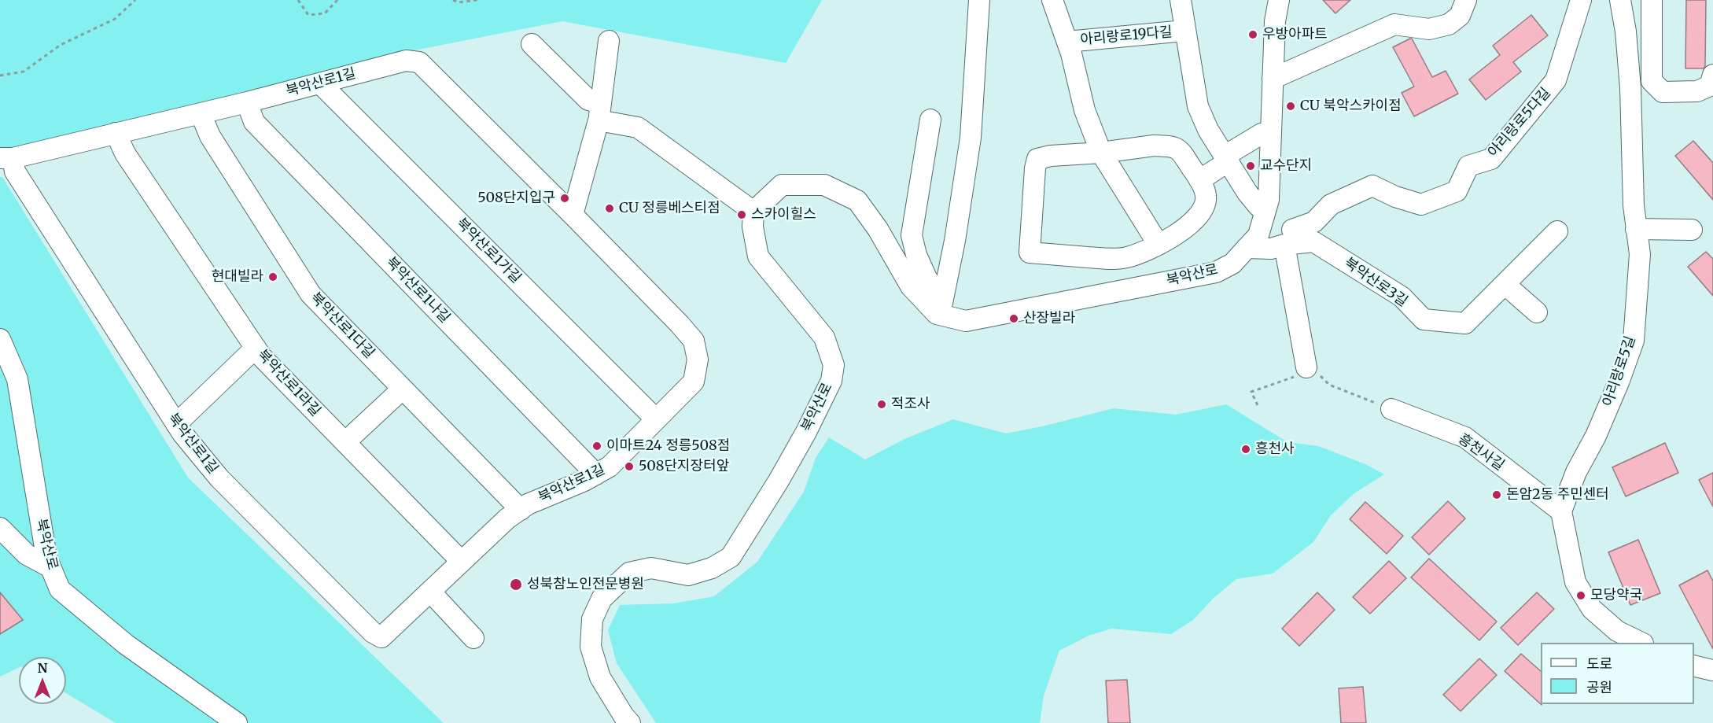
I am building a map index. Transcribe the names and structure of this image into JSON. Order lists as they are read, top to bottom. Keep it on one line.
{"streets":{"street":["아리랑로19다길","북악산로1길","아리랑로5다길","북악산로1가길","북악산로","북악산로3길","북악산로1나길","북악산로1다길","아리랑로5길","북악산로1라길","흥천사길"]},"crossings":[["북악산로1길","북악산로1가길"],["북악산로1길","북악산로1나길"],["북악산로1길","북악산로1다길"],["북악산로1길","북악산로1라길"],["아리랑로5다길","북악산로3길"],["아리랑로5길","흥천사길"]],"places":["우방아파트","CU 북악스카이점","교수단지","508단지입구","CU 정릉베스티점","스카이힐스","현대빌라","산장빌라","적조사","이마트24 정릉508점","흥천사","508단지장터앞","돈암2동 주민센터","성북참노인전문병원","모당약국"],"legend":["도로","공원"],"north":"top"}
